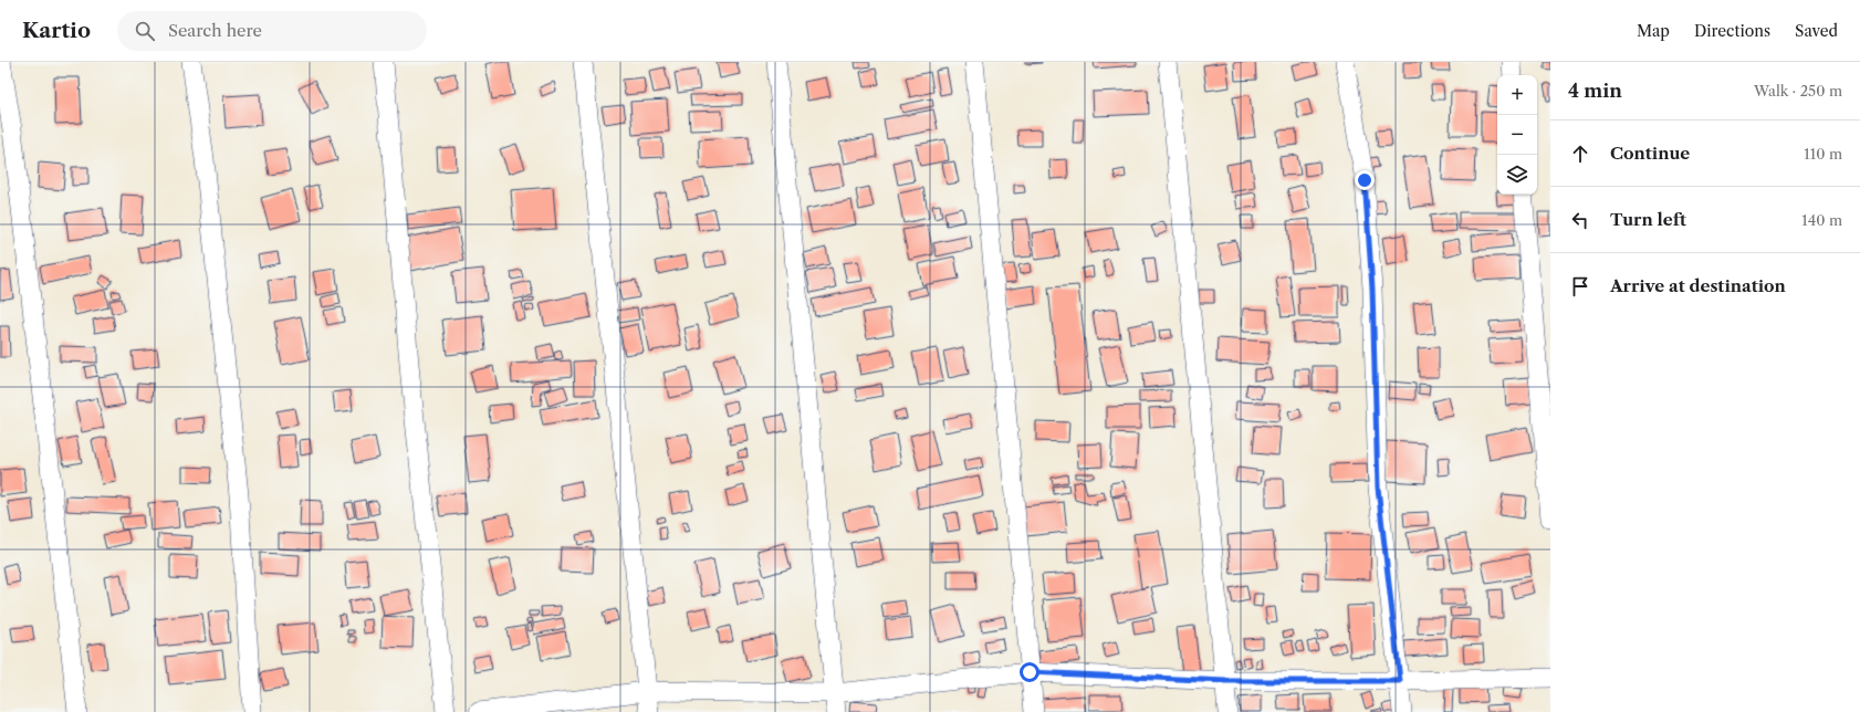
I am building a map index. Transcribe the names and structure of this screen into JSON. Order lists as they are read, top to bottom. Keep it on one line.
{"page":{"header":"Kartio","search":"Search here","nav":["Map","Directions","Saved"],"heading":["4 min","Walk · 250 m"],"map_buttons":["+","−"],"list":[["Continue","110 m"],["Turn left","140 m"],"Arrive at destination"]}}
